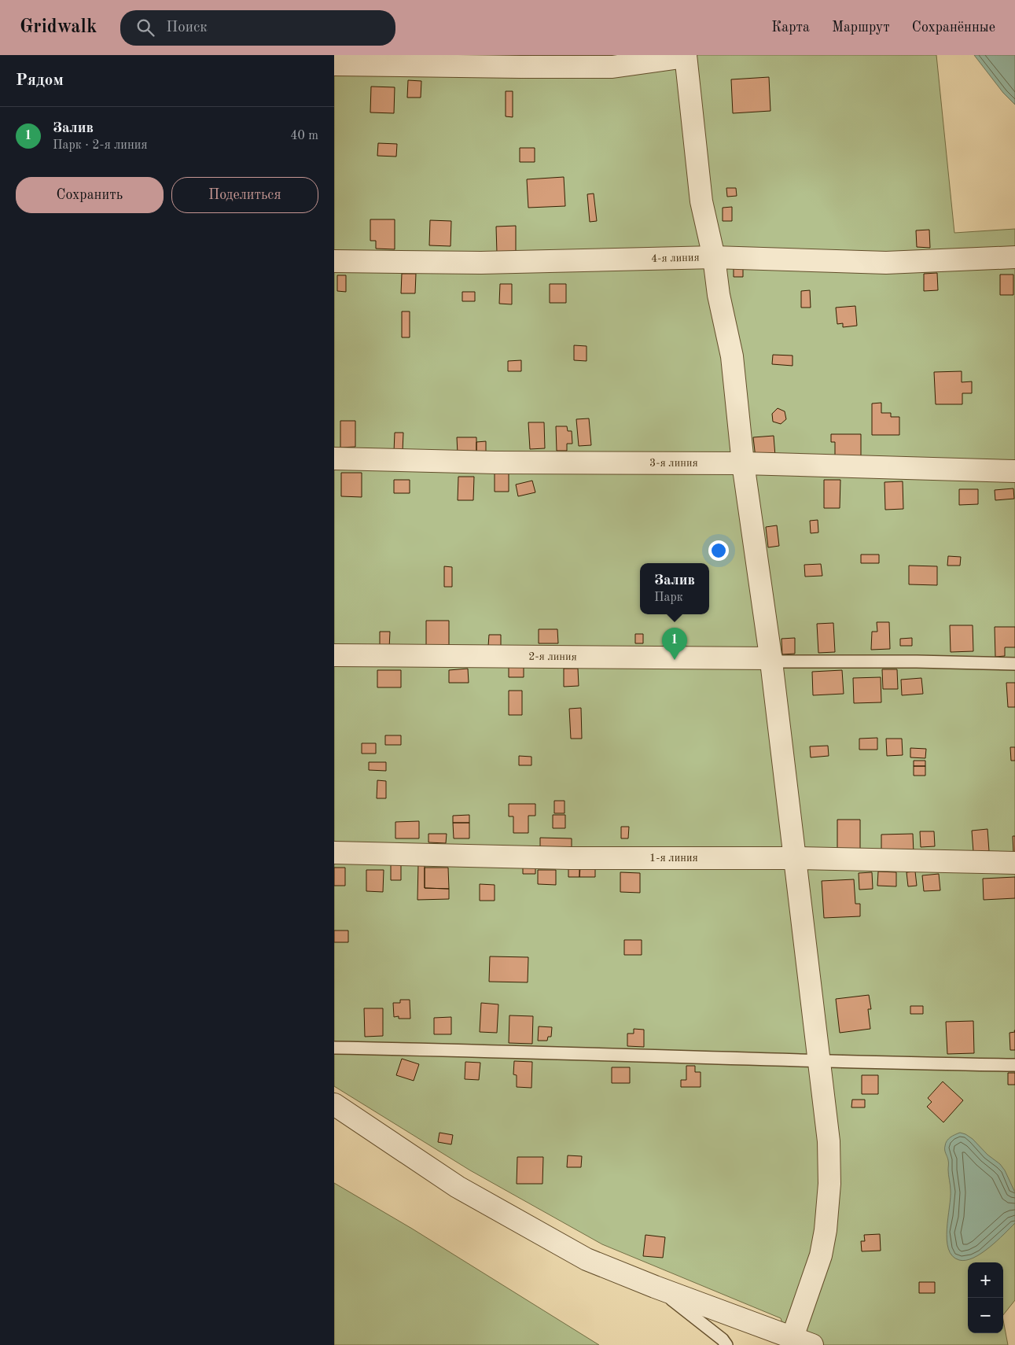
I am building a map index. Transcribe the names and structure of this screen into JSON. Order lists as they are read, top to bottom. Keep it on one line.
{"streets":{"street":["4-я линия","3-я линия","2-я линия","1-я линия"]},"page":{"header":"Gridwalk","search":"Поиск","nav":["Карта","Маршрут","Сохранённые"],"heading":"Рядом","list":[{"mark":"1","name":"Залив","note":"Парк · 2-я линия","value":"40 m"}],"buttons":["Сохранить","Поделиться"],"popup":["Залив","Парк"],"pins":"1","map_buttons":["+","−"]}}
